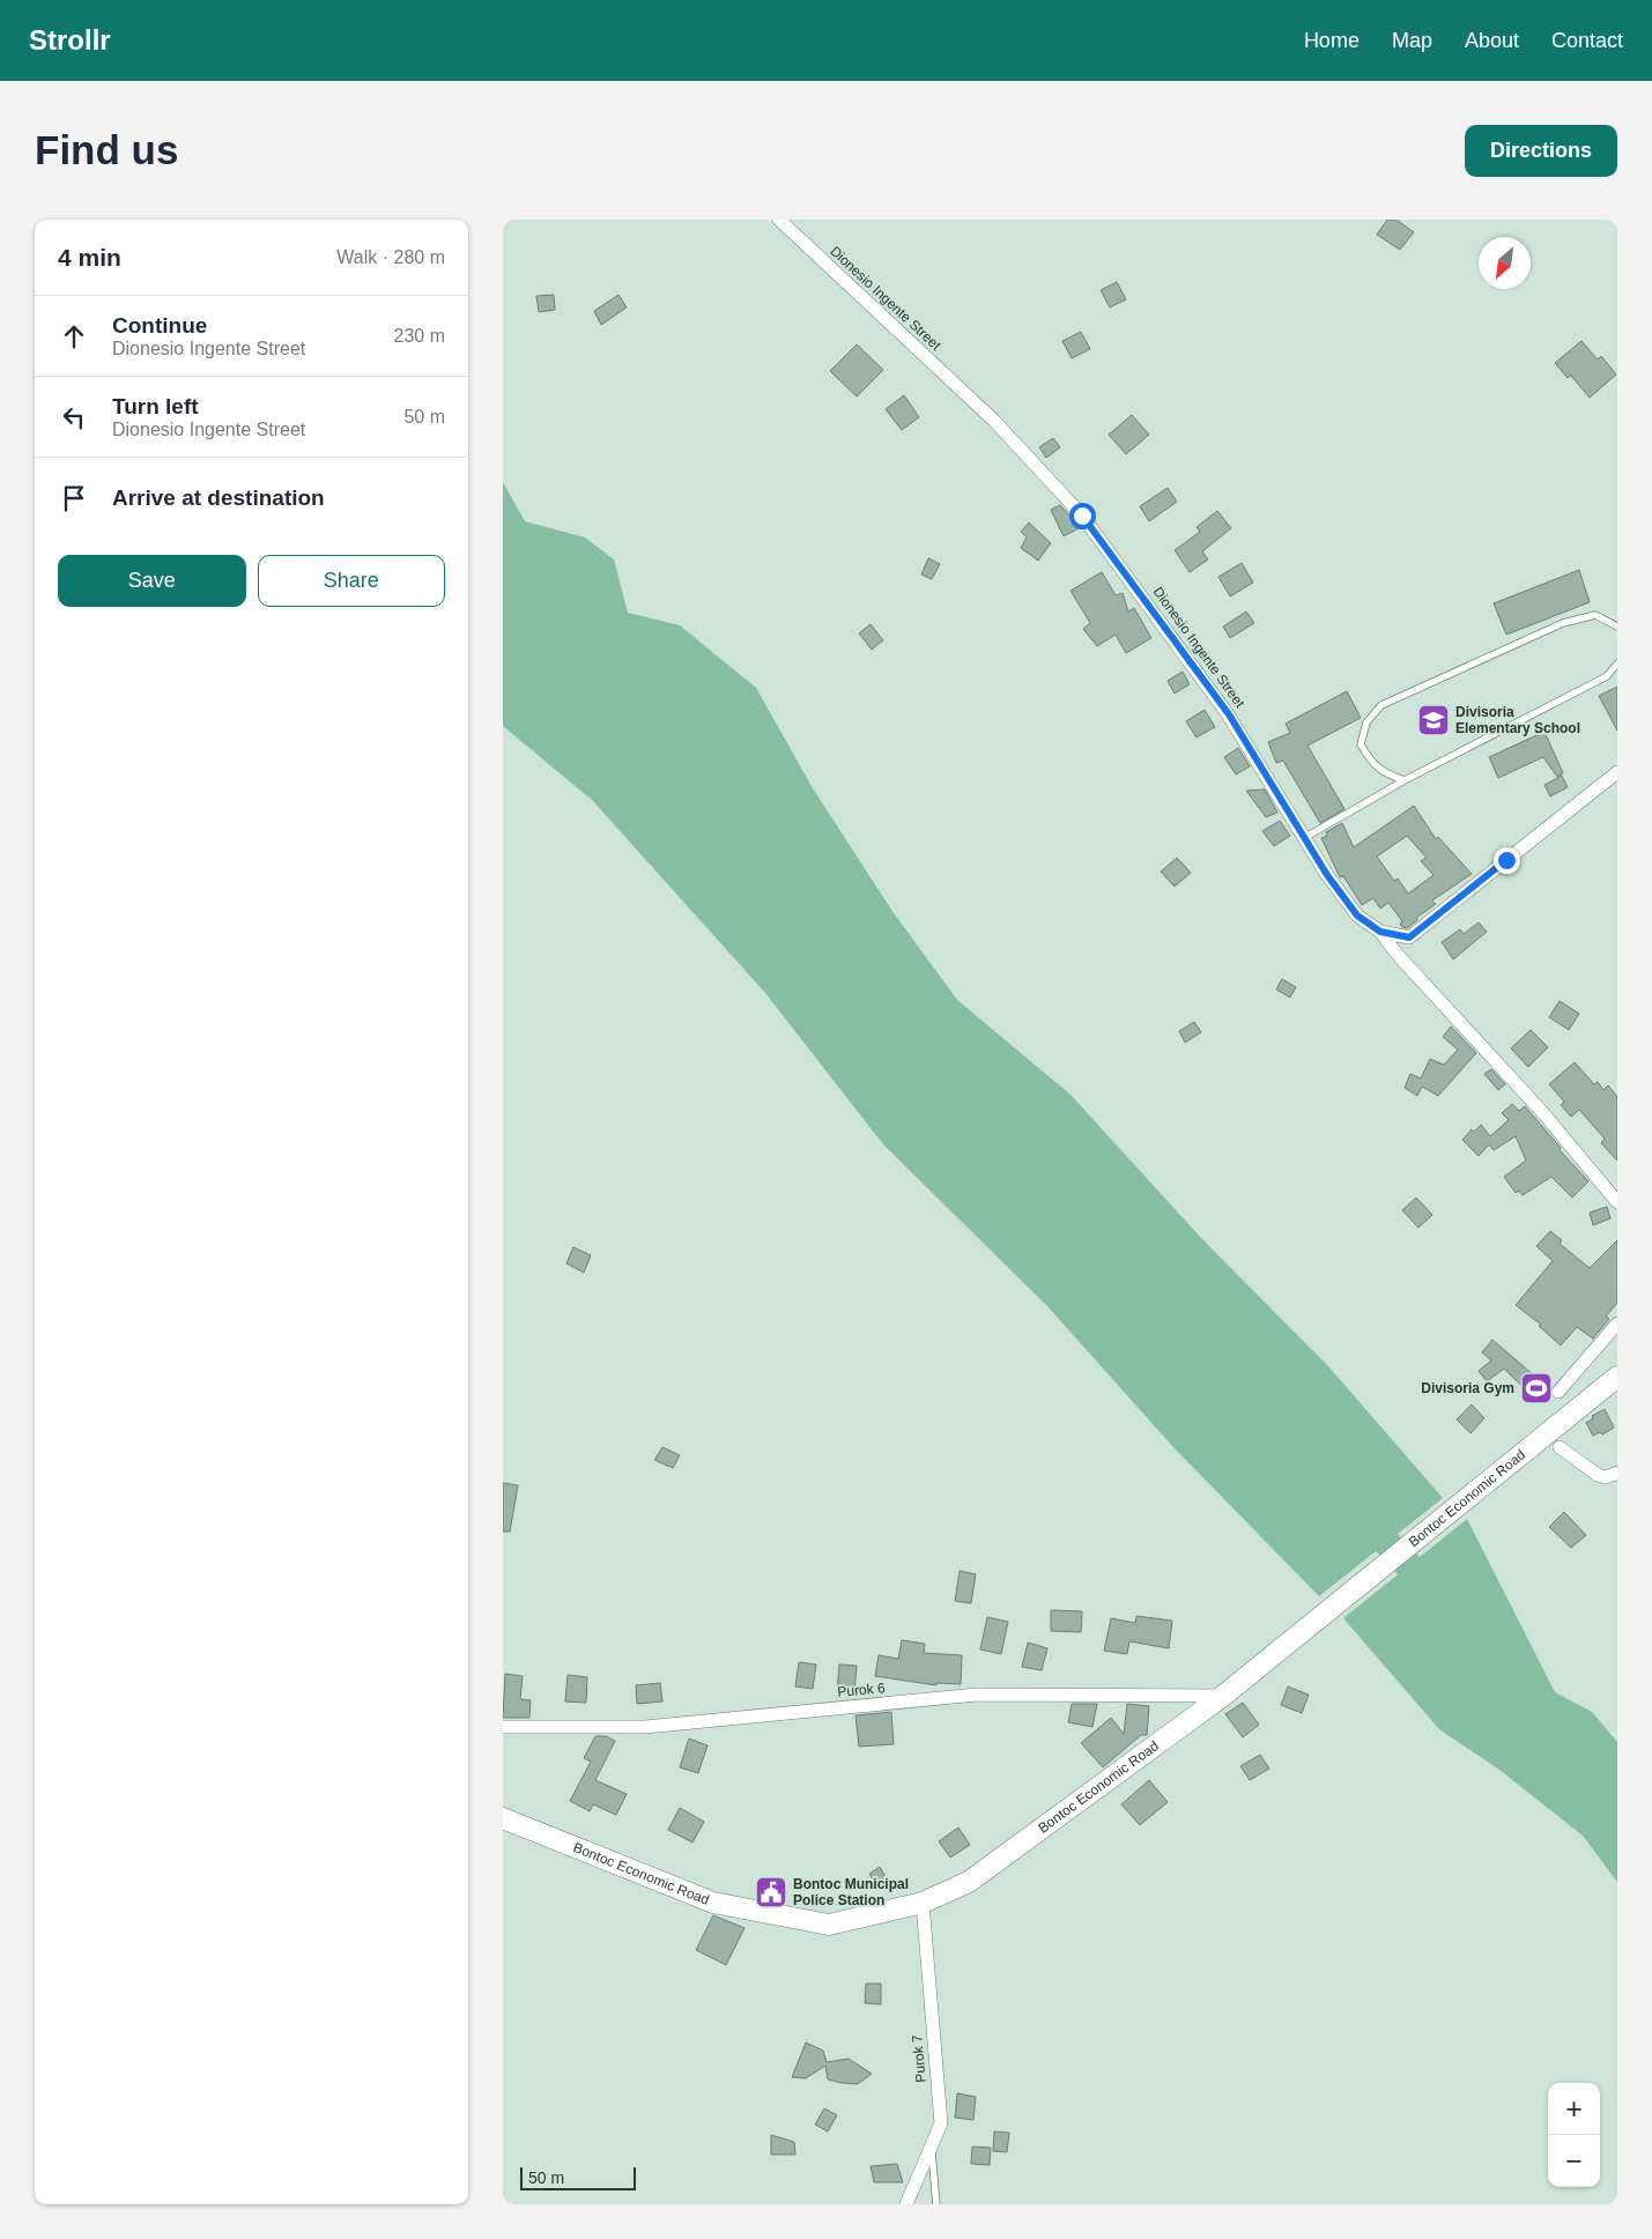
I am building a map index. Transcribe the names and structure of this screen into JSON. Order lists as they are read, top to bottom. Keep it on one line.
{"streets":{"main road":["Bontoc Economic Road"],"street":["Dionesio Ingente Street","Purok 6","Purok 7"]},"crossings":[["Bontoc Economic Road","Purok 6"],["Bontoc Economic Road","Purok 7"]],"places":{"school or university":["Divisoria Elementary School"],"sports":["Divisoria Gym"],"public building":["Bontoc Municipal Police Station"]},"scale_bar":"50 m","north":"bottom left","page":{"header":"Strollr","nav":["Home","Map","About","Contact"],"buttons":["Directions",["Save","Share"]],"title":"Find us","heading":["4 min","Walk · 280 m"],"list":[["Continue","Dionesio Ingente Street","230 m"],["Turn left","Dionesio Ingente Street","50 m"],"Arrive at destination"],"map_buttons":["+","−"],"scale":"50 m"}}
